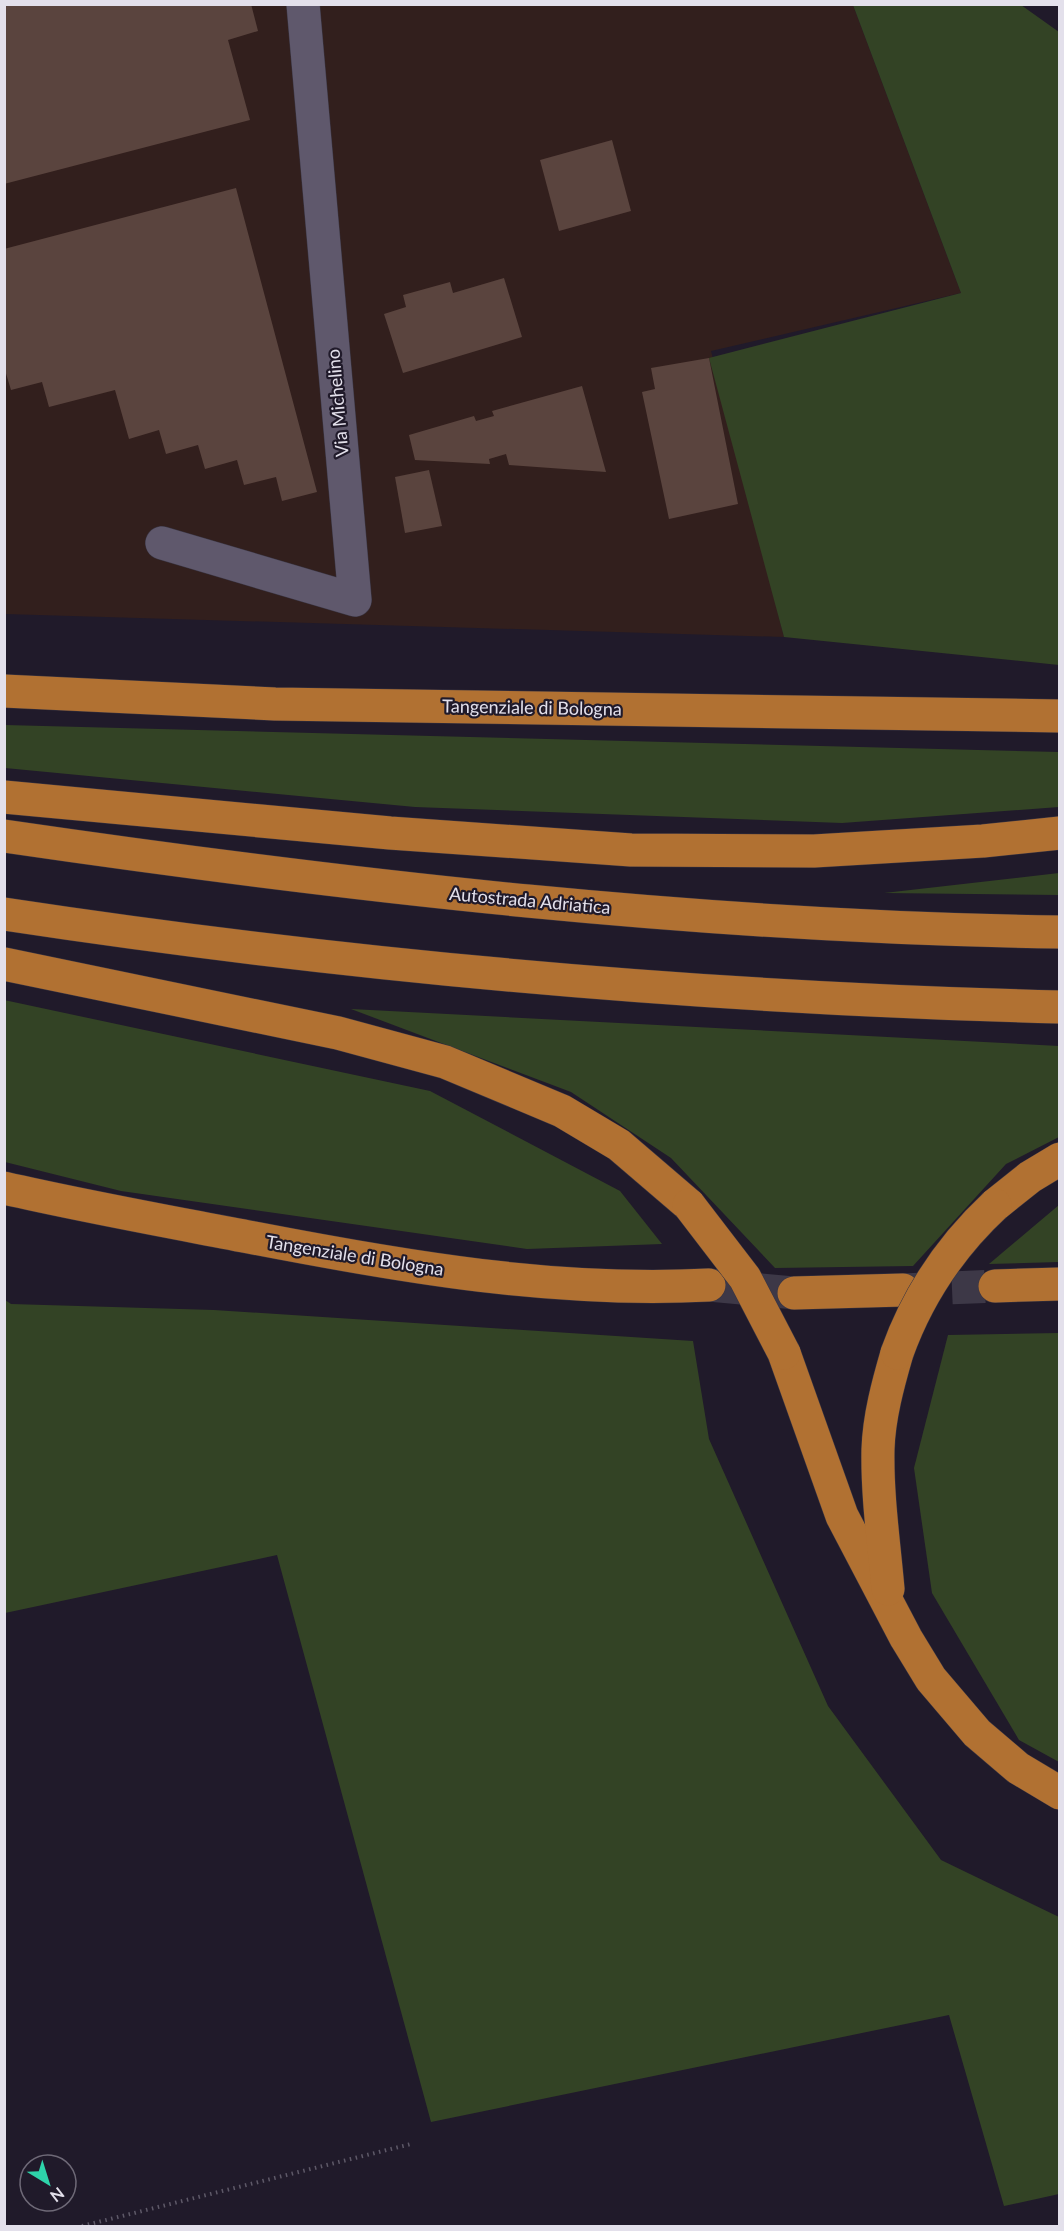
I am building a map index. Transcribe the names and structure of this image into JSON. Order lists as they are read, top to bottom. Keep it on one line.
{"streets":{"highway":["Tangenziale di Bologna","Autostrada Adriatica"],"street":["Via Michelino"]},"north":"bottom right"}
